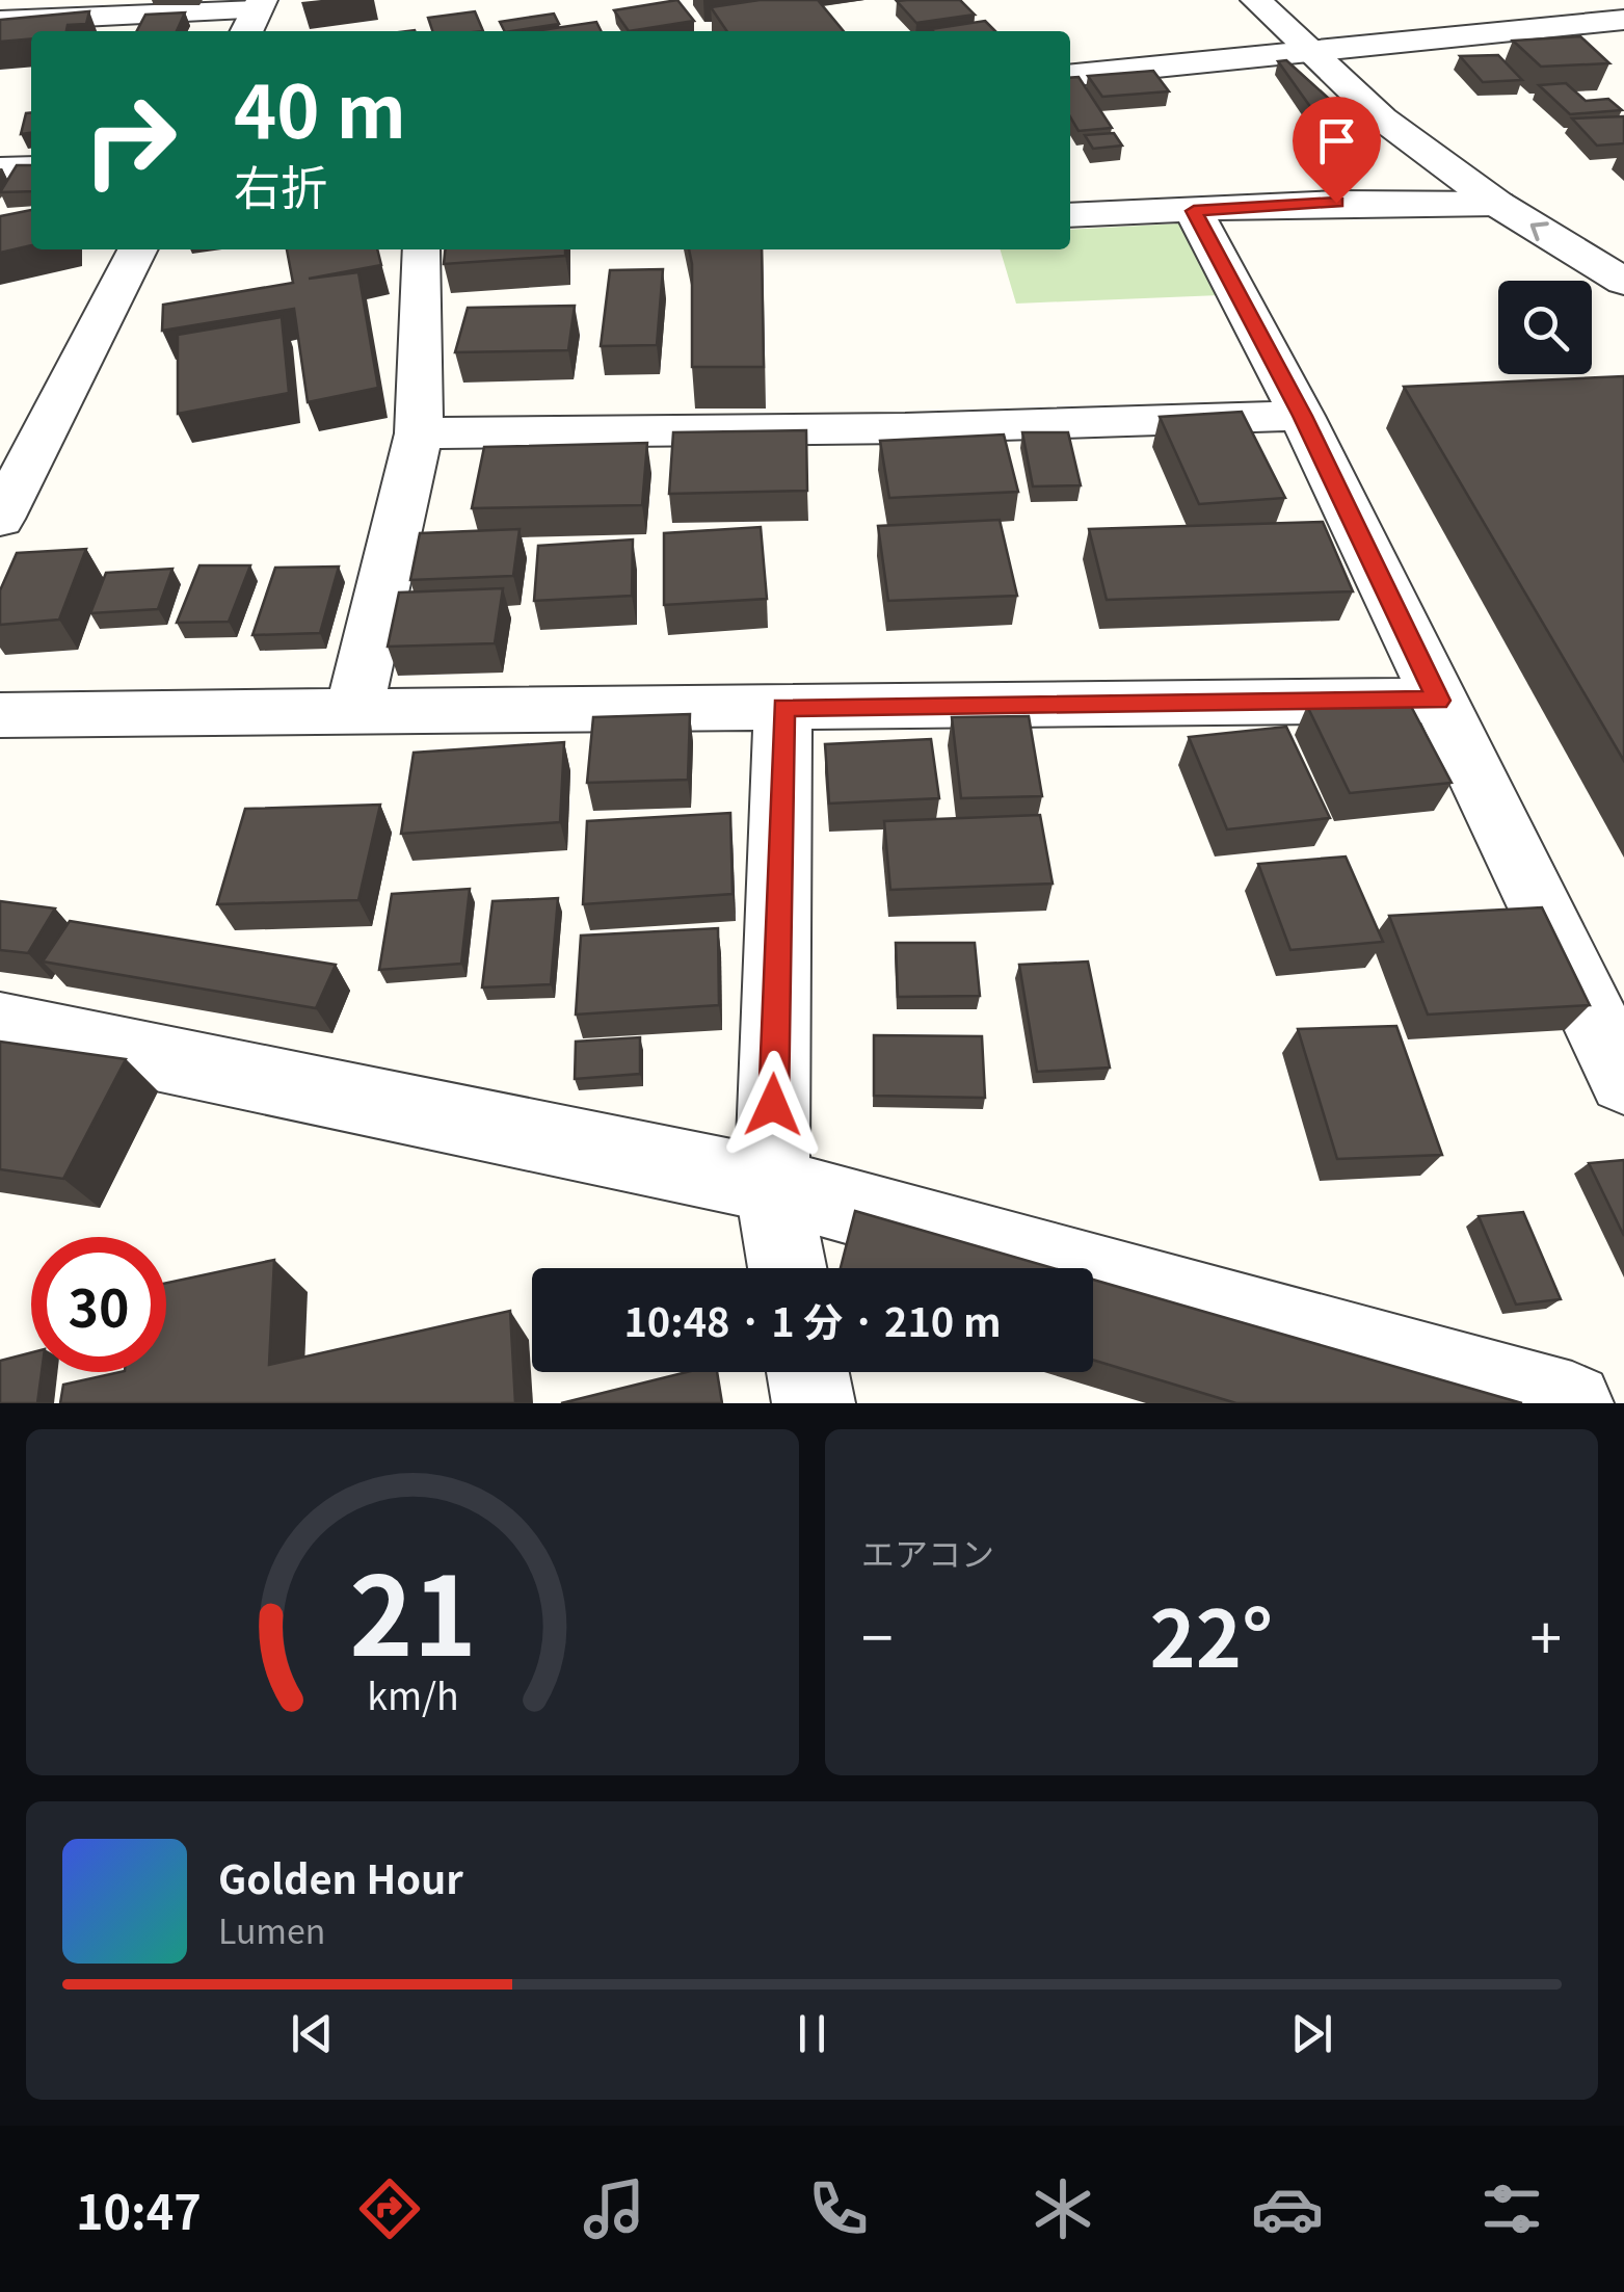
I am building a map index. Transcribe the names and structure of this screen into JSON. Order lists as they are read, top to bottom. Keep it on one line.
{"page":{"turn":["40 m","右折"],"limit":"30","trip":"10:48 · 1 分 · 210 m","tile":"エアコン","heat":["−","22°","+"],"song":["Golden Hour","Lumen"],"tabs":"10:47","gauge":["21","km/h"]}}
